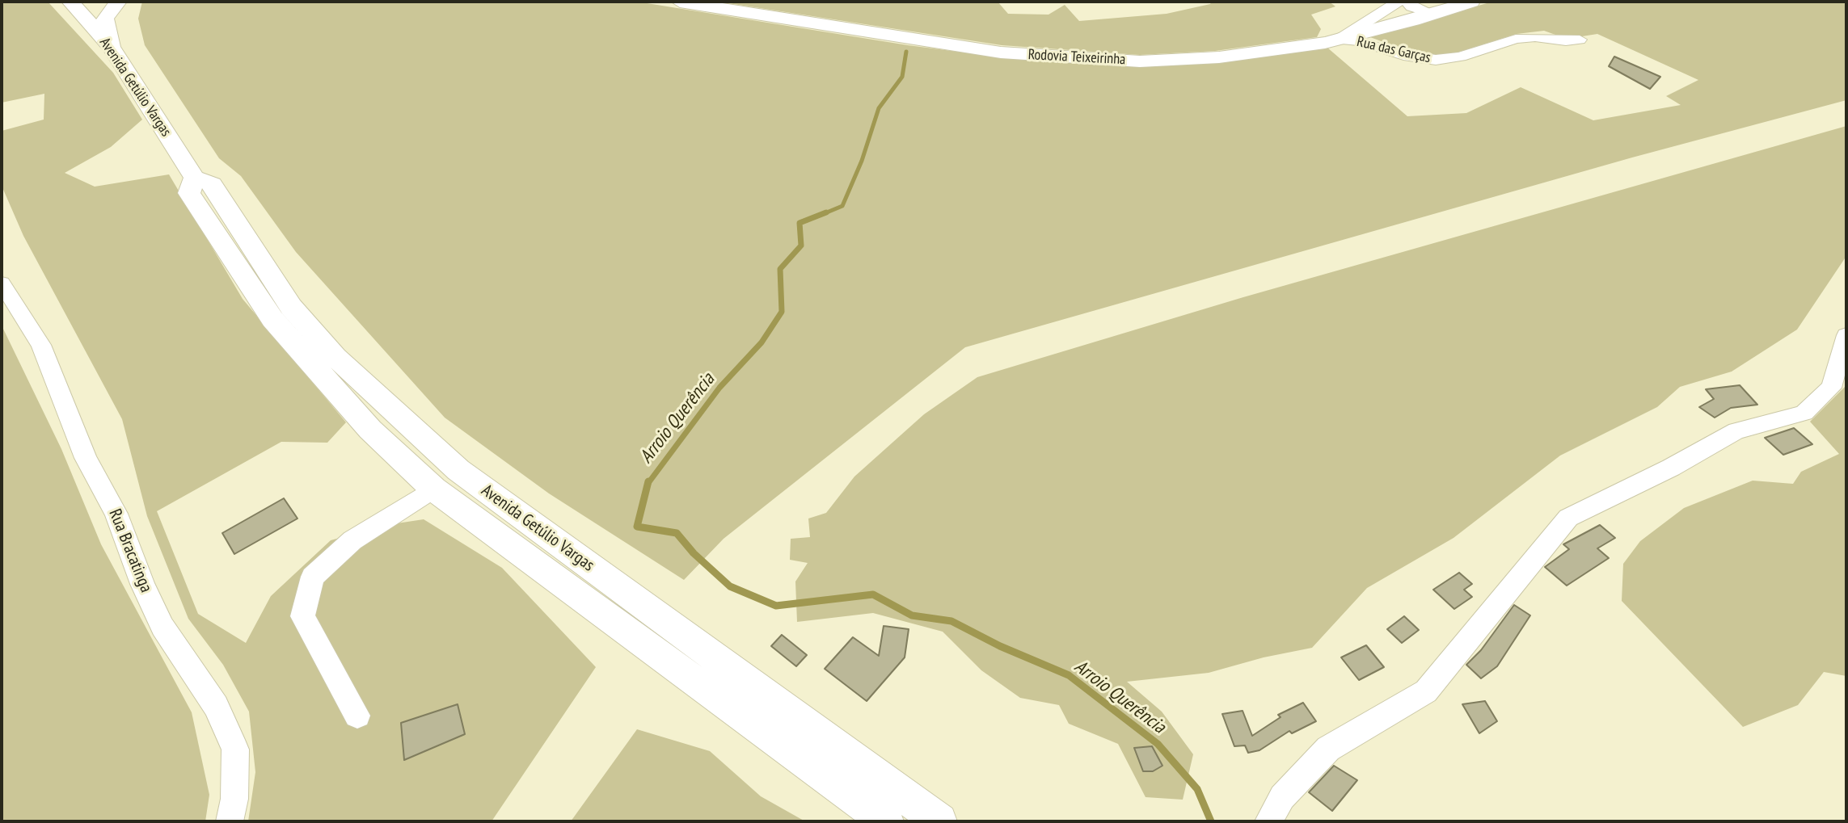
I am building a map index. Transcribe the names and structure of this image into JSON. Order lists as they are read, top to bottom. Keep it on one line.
{"streets":{"main road":["Rodovia Teixeirinha","Avenida Getúlio Vargas"],"street":["Rua das Garças","Rua Bracatinga"]},"crossings":[["Rua das Garças","Rodovia Teixeirinha"]],"water":["Arroio Querência"]}
